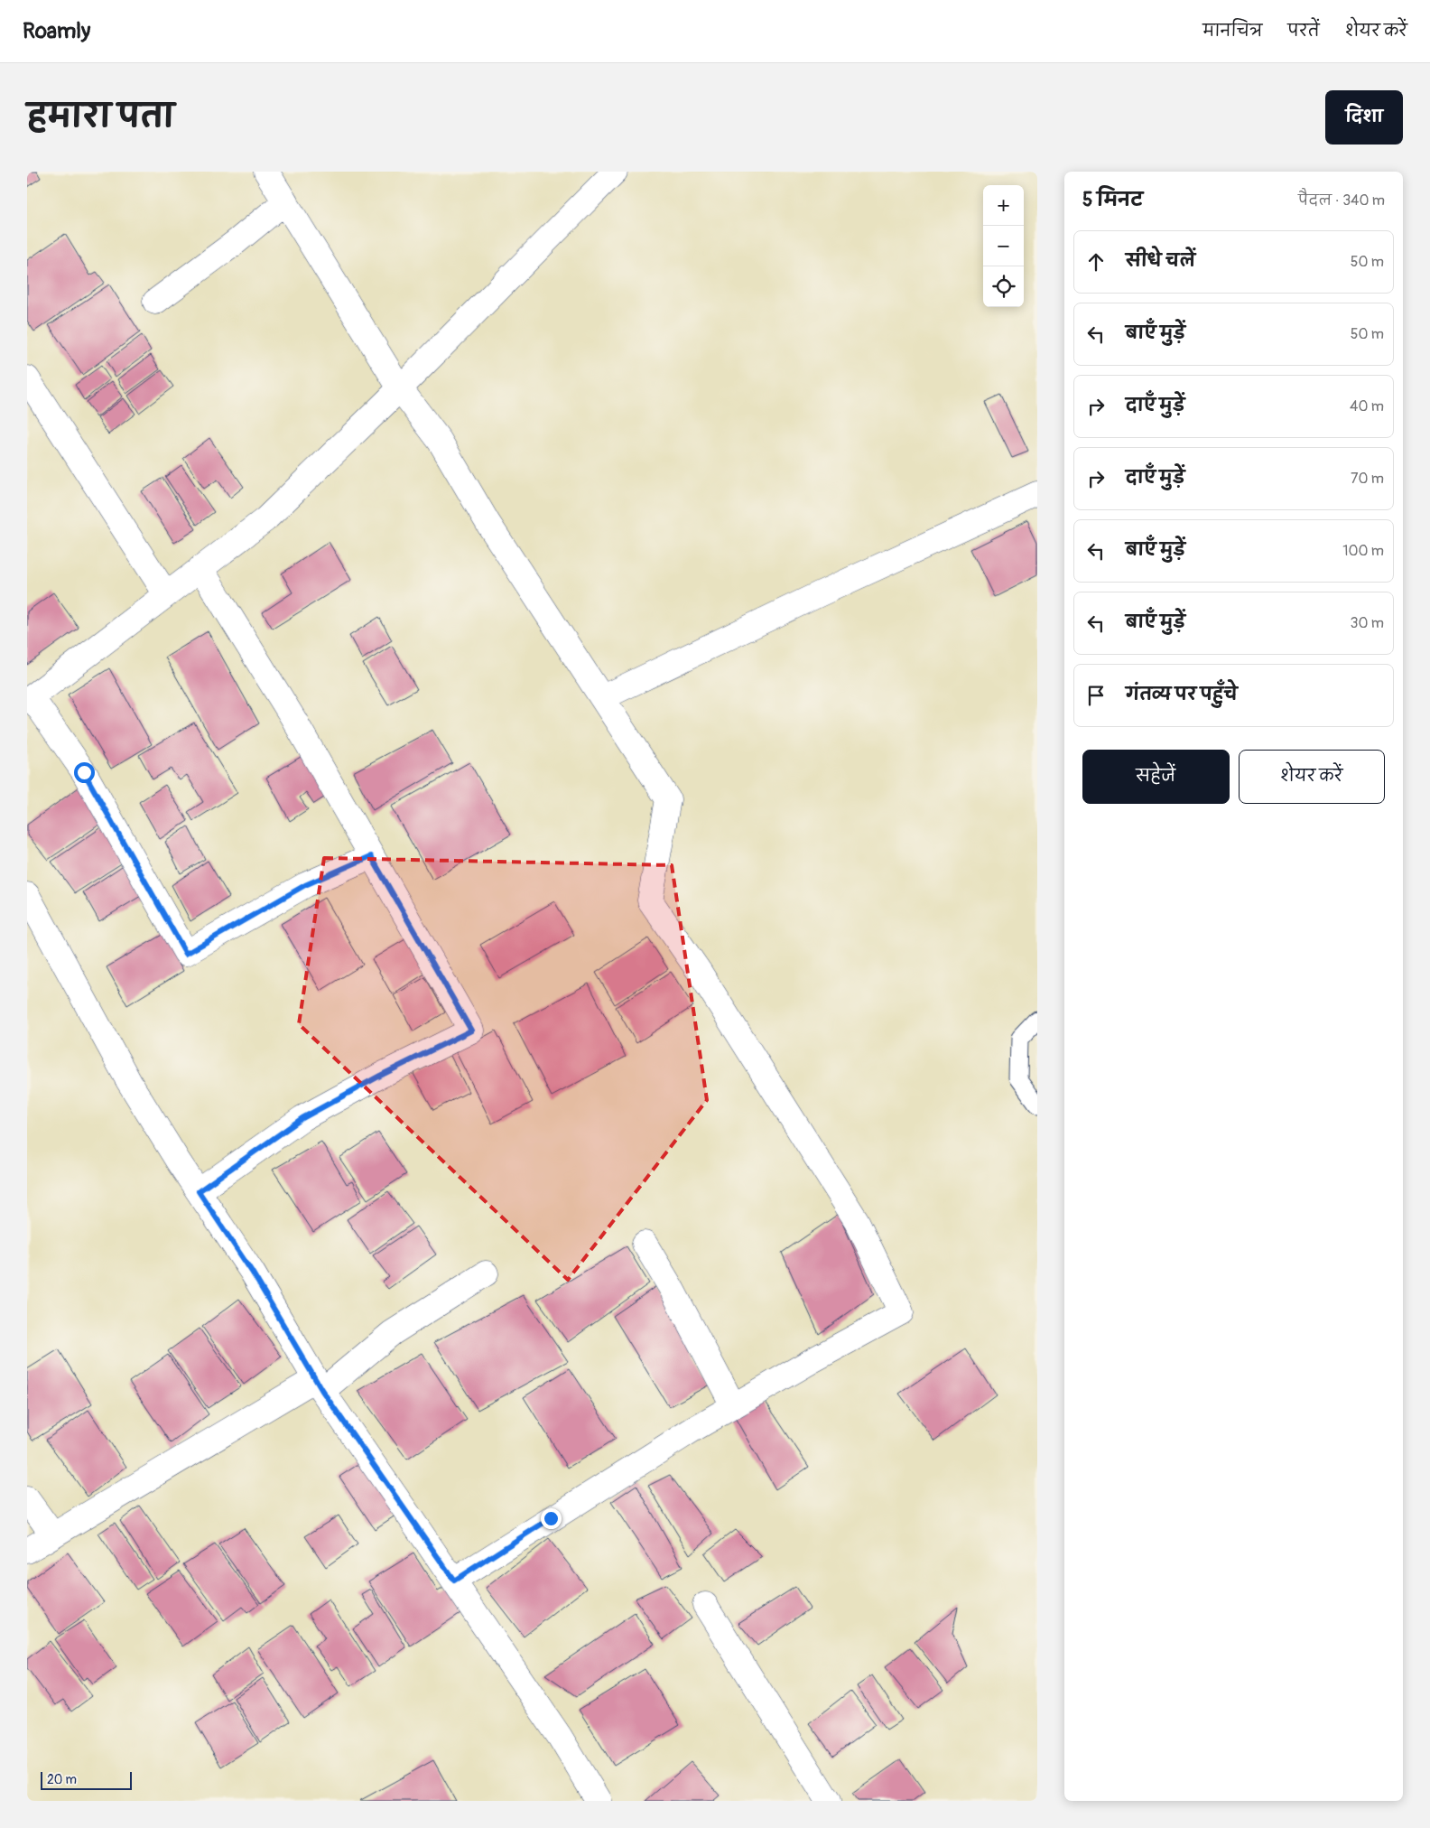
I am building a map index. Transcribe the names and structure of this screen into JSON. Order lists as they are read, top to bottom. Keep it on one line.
{"scale_bar":"20 m","page":{"header":"Roamly","nav":["मानचित्र","परतें","शेयर करें"],"title":"हमारा पता","buttons":["दिशा",["सहेजें","शेयर करें"]],"heading":["5 मिनट","पैदल · 340 m"],"map_buttons":["+","−"],"list":[["सीधे चलें","50 m"],["बाएँ मुड़ें","50 m"],["दाएँ मुड़ें","40 m"],["दाएँ मुड़ें","70 m"],["बाएँ मुड़ें","100 m"],["बाएँ मुड़ें","30 m"],"गंतव्य पर पहुँचे"],"scale":"20 m"}}
